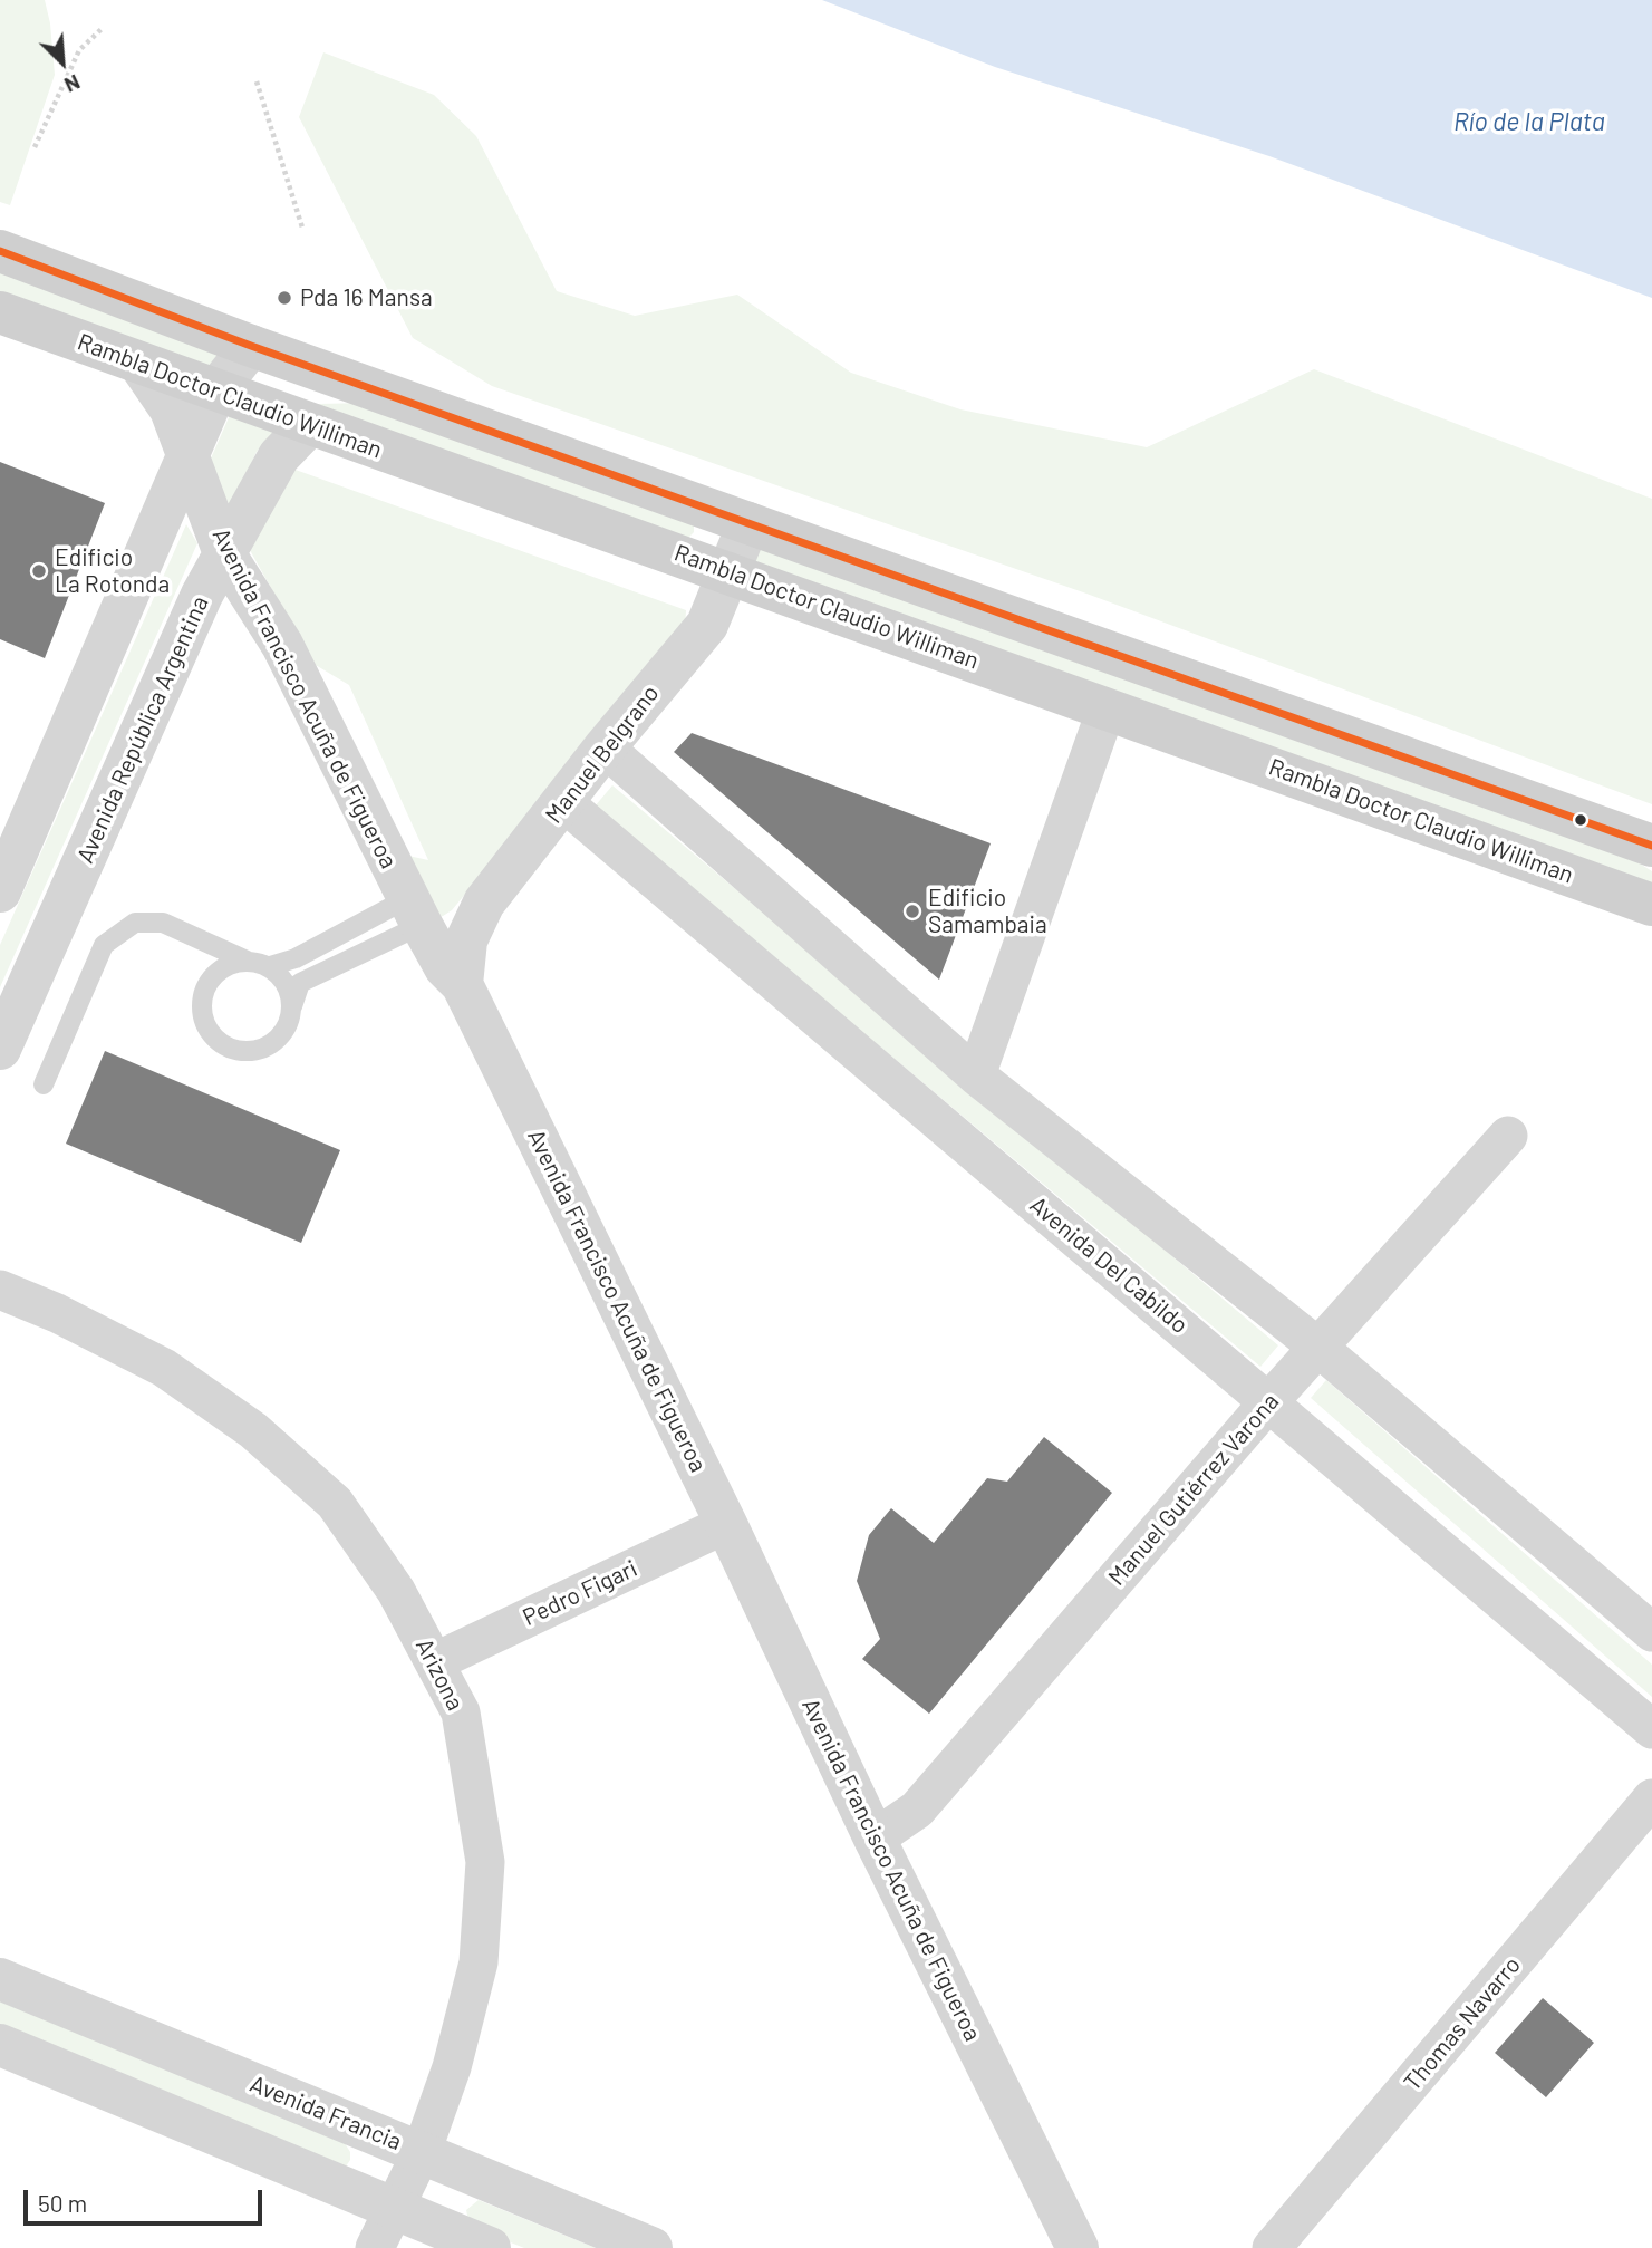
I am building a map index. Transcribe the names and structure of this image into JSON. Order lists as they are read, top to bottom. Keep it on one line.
{"streets":{"main road":["Rambla Doctor Claudio Williman"],"street":["Avenida Francisco Acuña de Figueroa","Avenida República Argentina","Manuel Belgrano","Avenida Del Cabildo","Manuel Gutiérrez Varona","Pedro Figari","Arizona","Thomas Navarro","Avenida Francia"]},"crossings":[["Rambla Doctor Claudio Williman","Avenida Francisco Acuña de Figueroa"],["Rambla Doctor Claudio Williman","Avenida República Argentina"],["Rambla Doctor Claudio Williman","Manuel Belgrano"],["Avenida Francisco Acuña de Figueroa","Avenida República Argentina"],["Avenida Francisco Acuña de Figueroa","Manuel Belgrano"],["Avenida Francisco Acuña de Figueroa","Manuel Gutiérrez Varona"],["Avenida Francisco Acuña de Figueroa","Pedro Figari"],["Manuel Belgrano","Avenida Del Cabildo"],["Avenida Del Cabildo","Manuel Gutiérrez Varona"],["Pedro Figari","Arizona"],["Arizona","Avenida Francia"]],"water":["Río de la Plata"],"places":["Pda 16 Mansa","Edificio La Rotonda","Edificio Samambaia"],"scale_bar":"50 m","north":"bottom right"}
